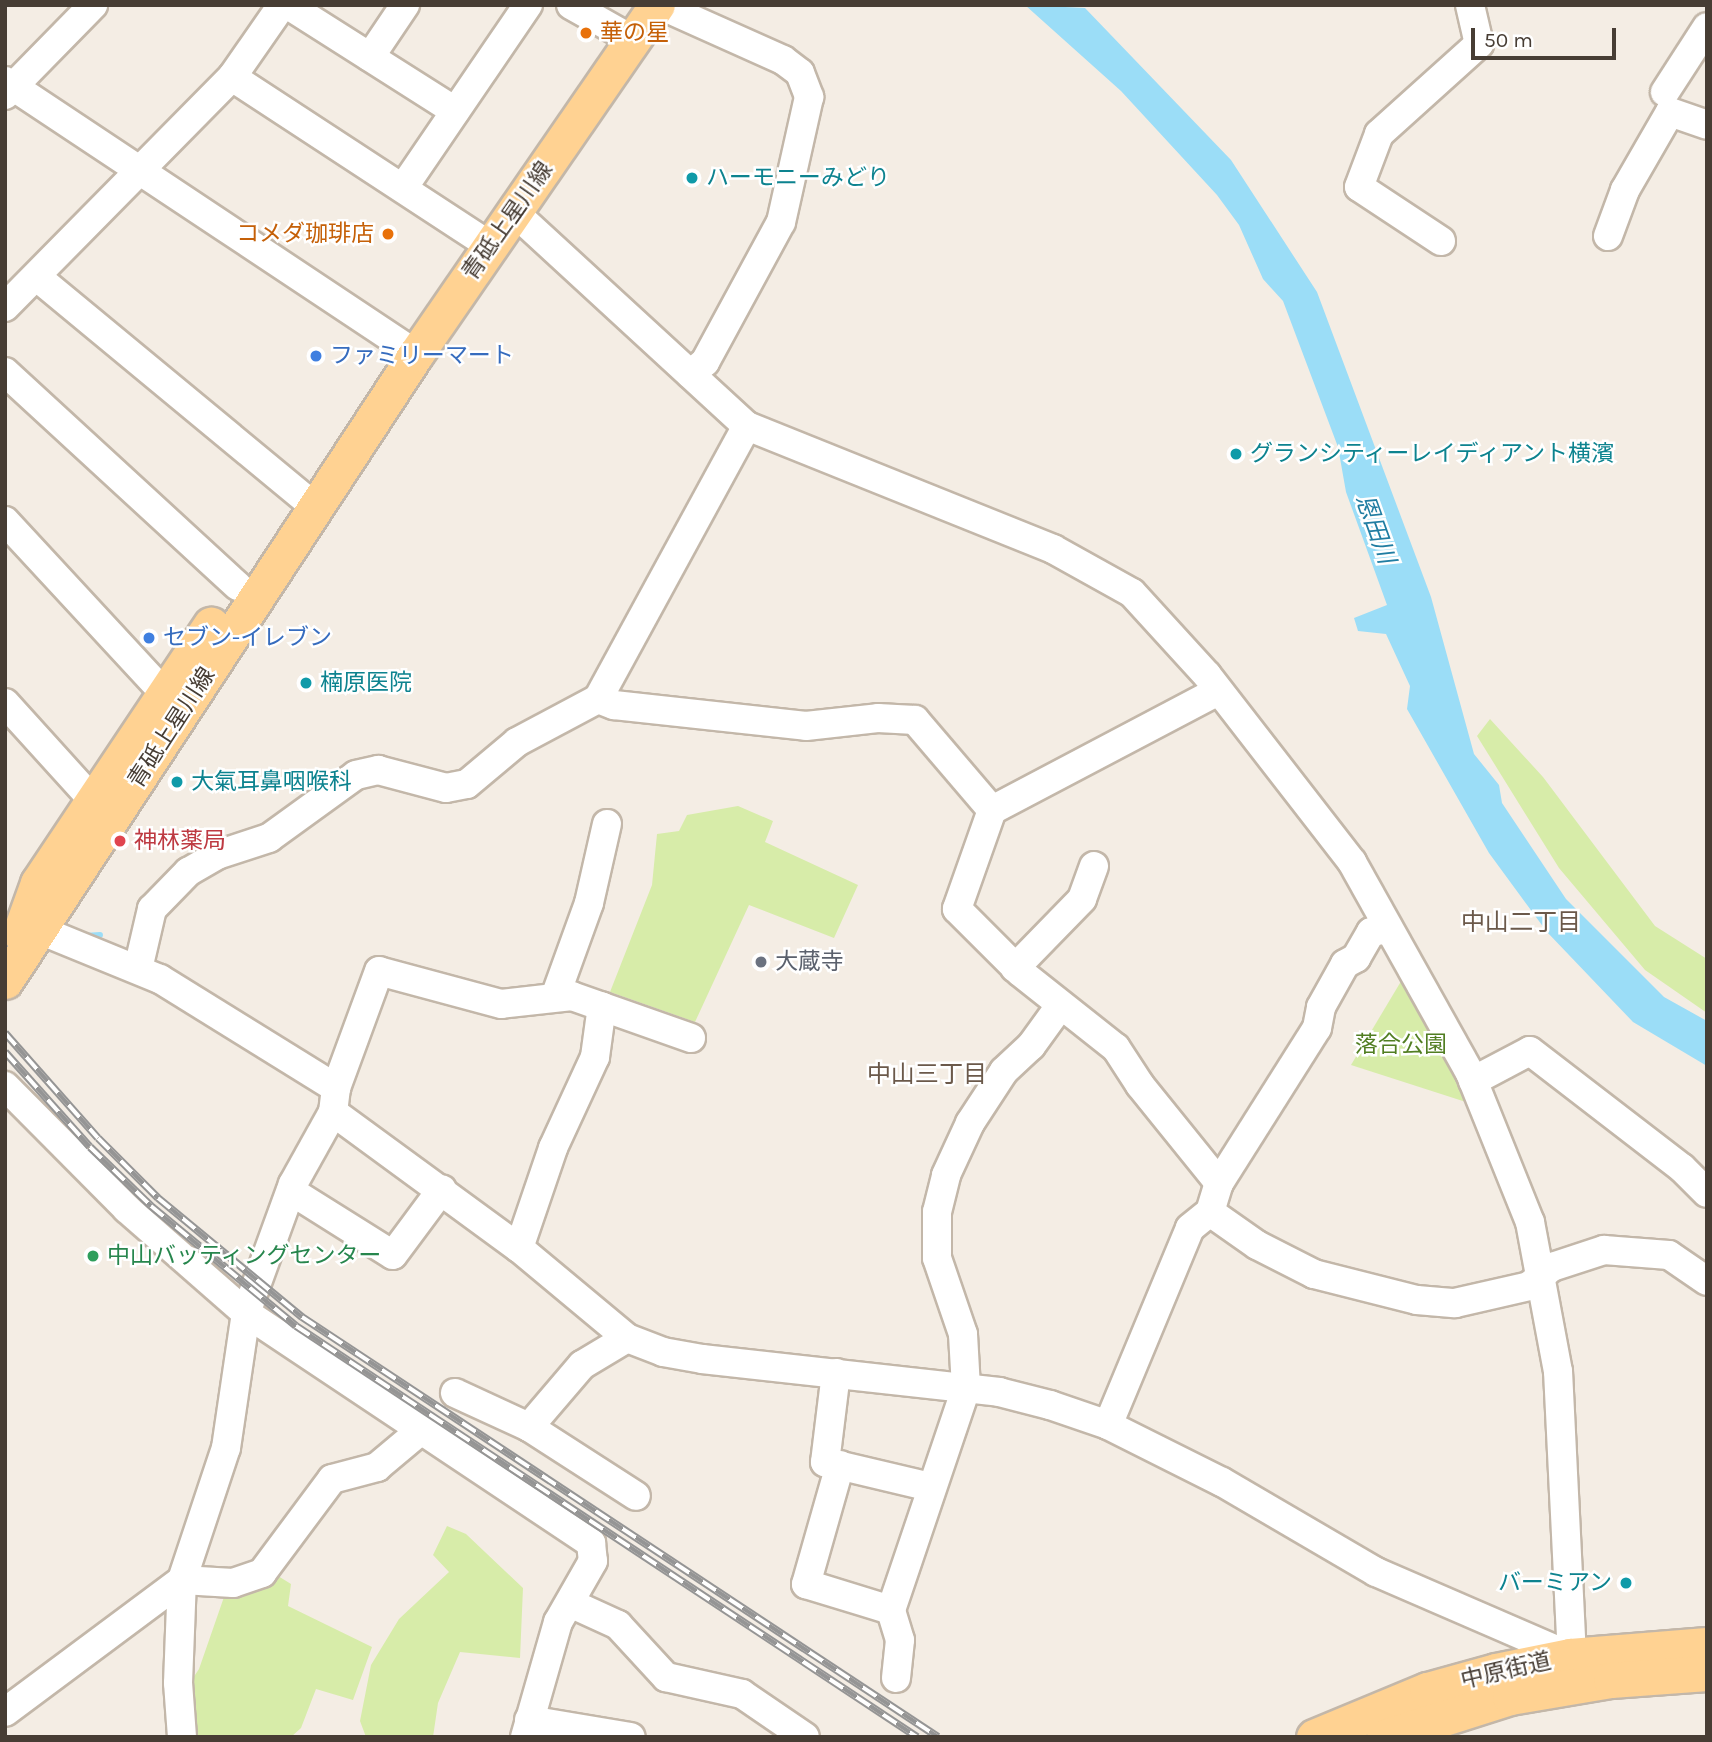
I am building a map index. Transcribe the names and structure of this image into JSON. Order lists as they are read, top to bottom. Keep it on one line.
{"streets":{"main road":["青砥上星川線","中原街道"]},"districts":["中山二丁目","中山三丁目"],"water":["恩田川"],"parks":["落合公園"],"places":["華の星","ハーモニーみどり","コメダ珈琲店","ファミリーマート","グランシティーレイディアント横濱","セブン-イレブン","楠原医院","大氣耳鼻咽喉科","神林薬局","大蔵寺","中山バッティングセンター","バーミアン"],"scale_bar":"50 m"}
